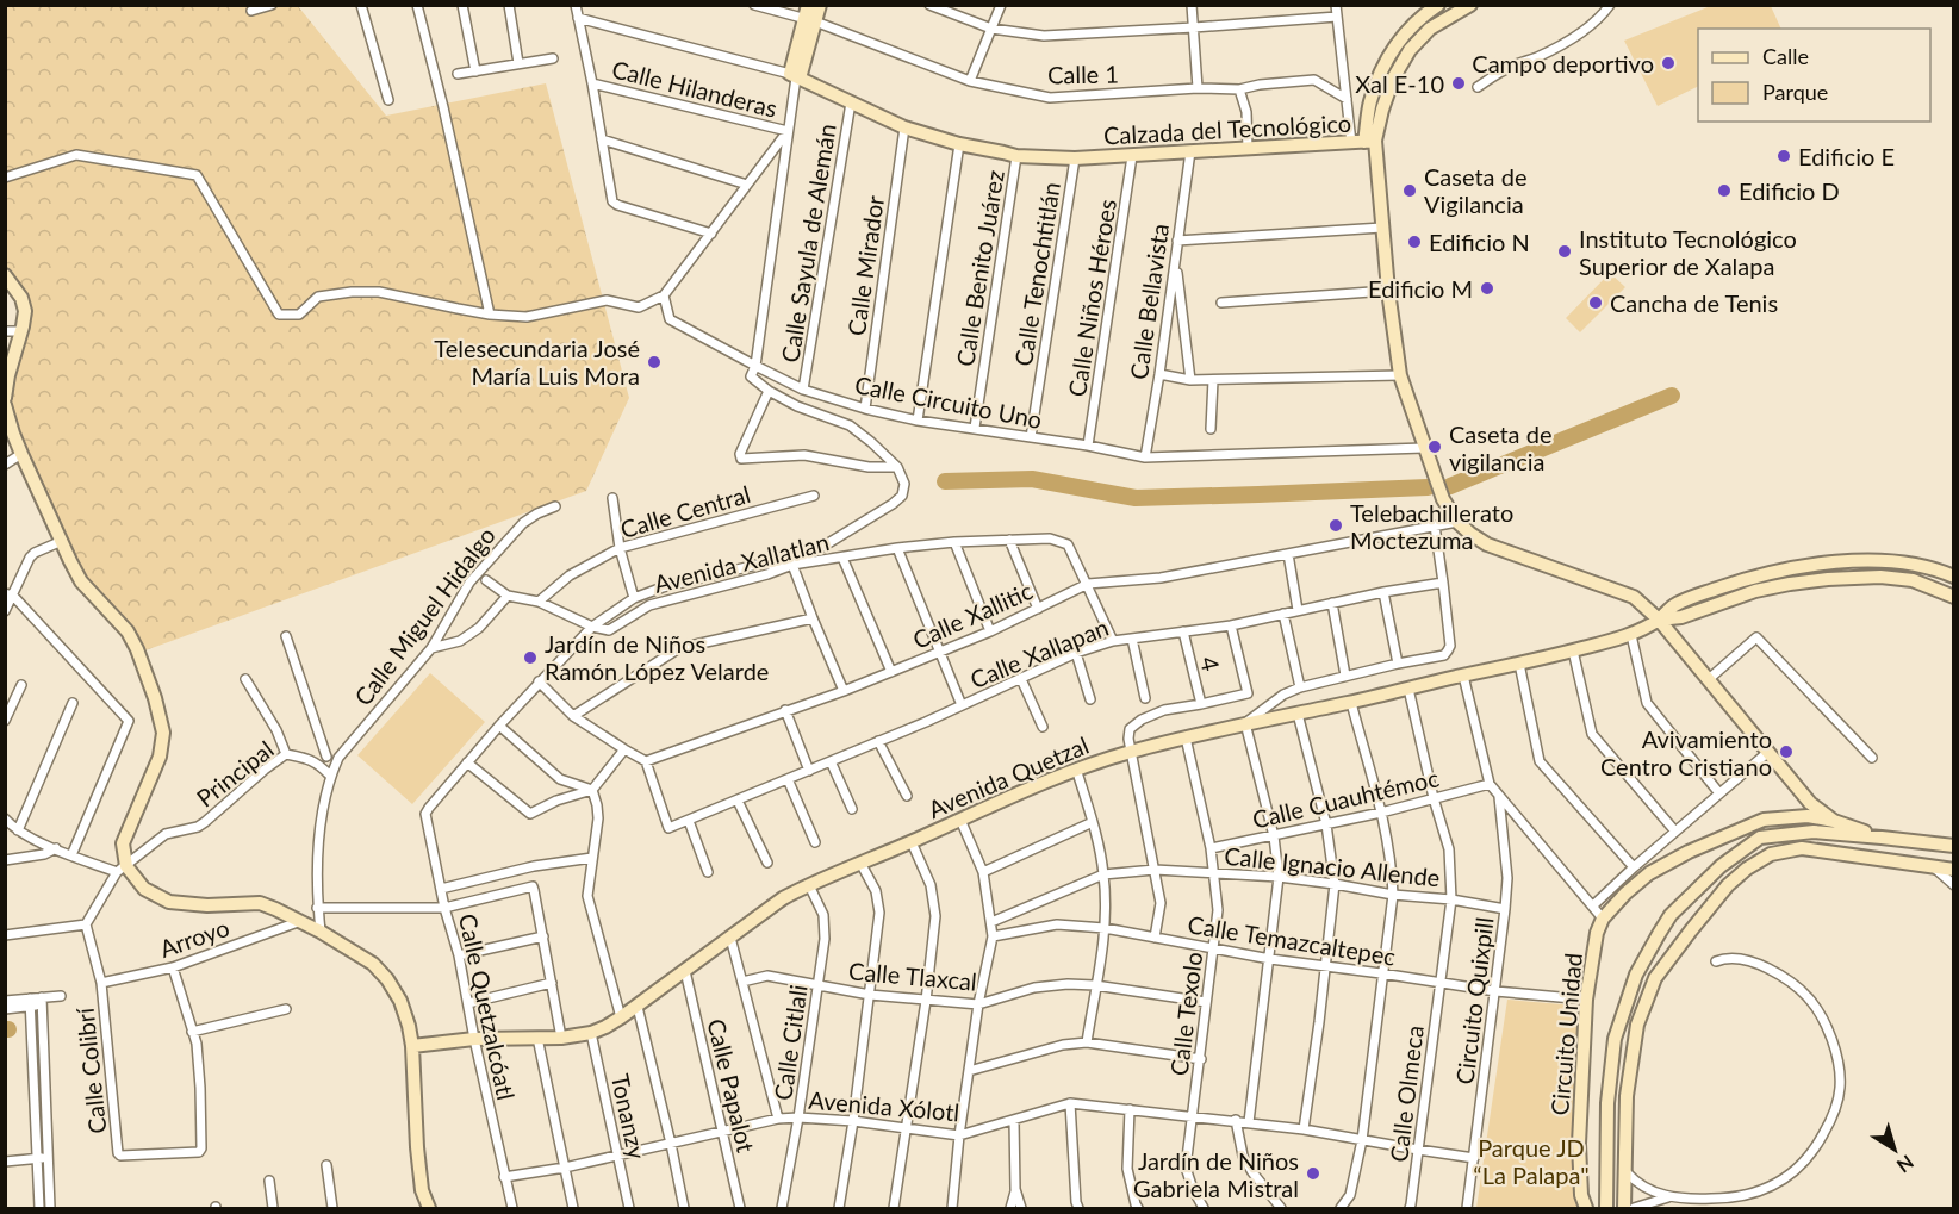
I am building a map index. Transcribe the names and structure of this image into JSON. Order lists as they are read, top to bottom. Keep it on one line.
{"streets":{"street":["Calle 1","Calle Hilanderas","Calzada del Tecnológico","Calle Sayula de Alemán","Calle Mirador","Calle Benito Juárez","Calle Tenochtitlán","Calle Niños Héroes","Calle Bellavista","Calle Circuito Uno","Calle Central","Avenida Xallatlan","Calle Xallitic","Calle Miguel Hidalgo","Calle Xallapan","4","Principal","Avenida Quetzal","Calle Cuauhtémoc","Calle Ignacio Allende","Arroyo","Calle Temazcaltepec","Calle Tlaxcal","Circuito Quixpill","Calle Quetzalcóatl","Calle Texolo","Circuito Unidad","Calle Citlali","Calle Colibrí","Calle Papalot","Calle Olmeca","Avenida Xólotl","Tonanzy"]},"crossings":[["Calzada del Tecnológico","Calle Sayula de Alemán"],["Calzada del Tecnológico","Calle Mirador"],["Calzada del Tecnológico","Calle Benito Juárez"],["Calzada del Tecnológico","Calle Tenochtitlán"],["Calzada del Tecnológico","Calle Niños Héroes"],["Calzada del Tecnológico","Calle Bellavista"],["Calzada del Tecnológico","Calle Circuito Uno"],["Calzada del Tecnológico","Calle Xallitic"],["Calle Sayula de Alemán","Calle Circuito Uno"],["Calle Mirador","Calle Circuito Uno"],["Calle Benito Juárez","Calle Circuito Uno"],["Calle Tenochtitlán","Calle Circuito Uno"],["Calle Niños Héroes","Calle Circuito Uno"],["Calle Bellavista","Calle Circuito Uno"],["Avenida Xallatlan","Calle Xallitic"],["Calle Xallitic","Calle Xallapan"],["Calle Miguel Hidalgo","Principal"],["Calle Xallapan","4"],["Avenida Quetzal","Calle Quetzalcóatl"],["Avenida Quetzal","Calle Texolo"],["Avenida Quetzal","Calle Citlali"],["Avenida Quetzal","Calle Papalot"],["Avenida Quetzal","Calle Olmeca"],["Avenida Quetzal","Tonanzy"],["Calle Cuauhtémoc","Calle Texolo"],["Calle Cuauhtémoc","Calle Olmeca"],["Calle Ignacio Allende","Circuito Quixpill"],["Calle Ignacio Allende","Calle Texolo"],["Calle Ignacio Allende","Calle Olmeca"],["Arroyo","Calle Colibrí"],["Calle Temazcaltepec","Circuito Quixpill"],["Calle Temazcaltepec","Calle Texolo"],["Calle Temazcaltepec","Circuito Unidad"],["Calle Temazcaltepec","Calle Olmeca"],["Calle Tlaxcal","Calle Texolo"],["Calle Tlaxcal","Calle Citlali"],["Circuito Quixpill","Avenida Xólotl"],["Calle Quetzalcóatl","Avenida Xólotl"],["Calle Texolo","Avenida Xólotl"],["Calle Citlali","Avenida Xólotl"],["Calle Papalot","Avenida Xólotl"],["Calle Olmeca","Avenida Xólotl"],["Avenida Xólotl","Tonanzy"]],"parks":["Parque JD “La Palapa\""],"places":["Campo deportivo","Xal E-10","Edificio E","Caseta de Vigilancia","Edificio D","Edificio N","Instituto Tecnológico Superior de Xalapa","Edificio M","Cancha de Tenis","Telesecundaria José María Luis Mora","Caseta de vigilancia","Telebachillerato Moctezuma","Jardín de Niños Ramón López Velarde","Avivamiento Centro Cristiano","Jardín de Niños Gabriela Mistral"],"legend":["Calle","Parque"],"north":"bottom right"}
